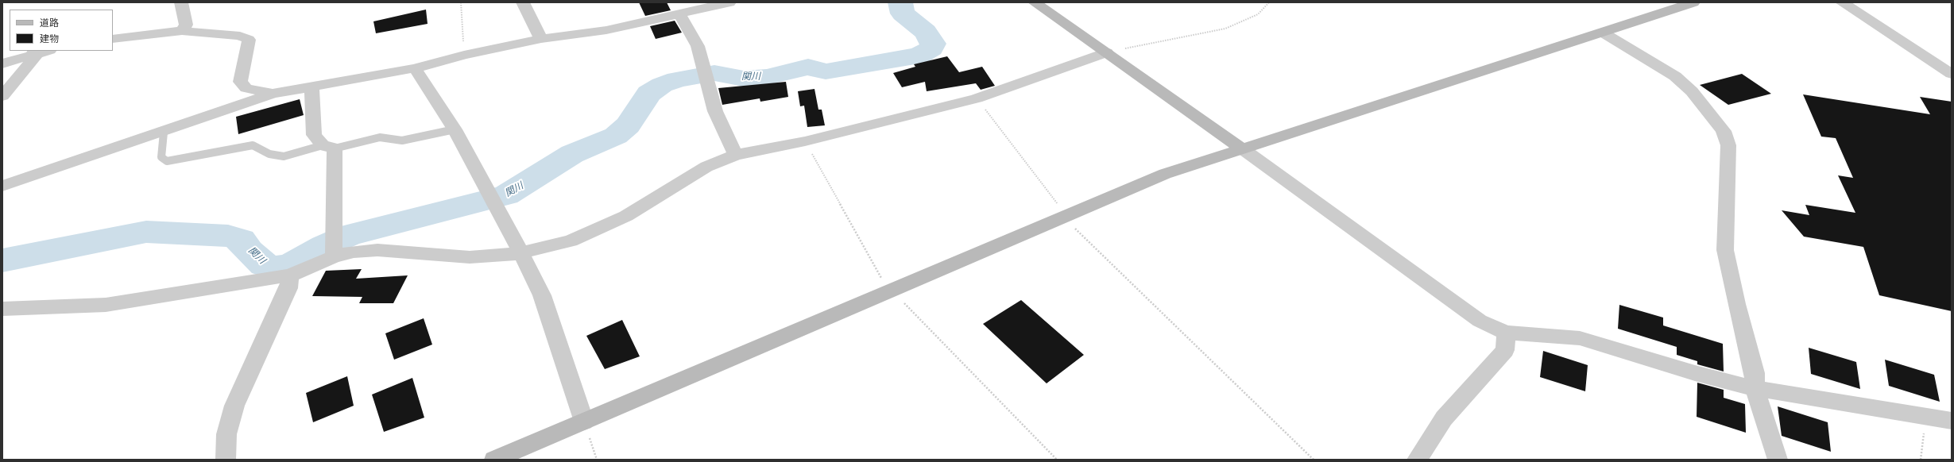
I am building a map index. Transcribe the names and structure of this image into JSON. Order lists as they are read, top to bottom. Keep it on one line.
{"water":["関川"],"legend":["道路","建物"]}
